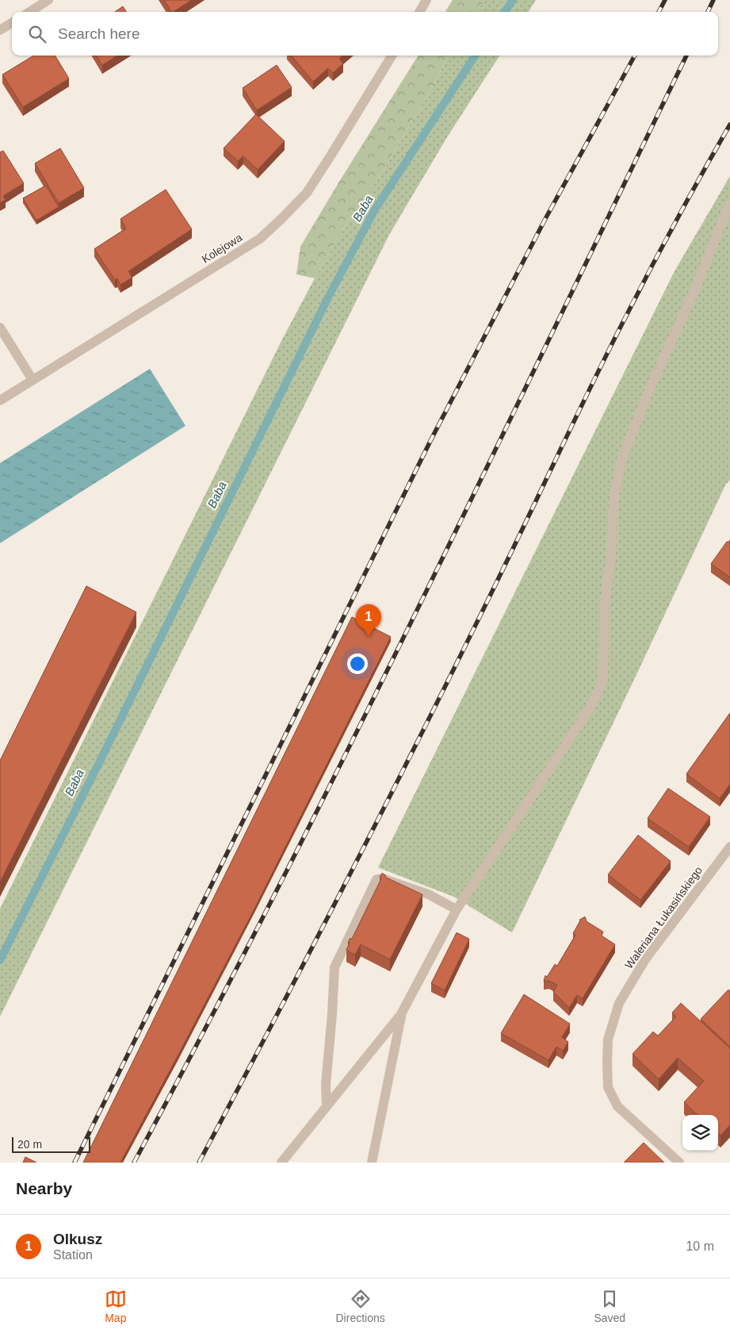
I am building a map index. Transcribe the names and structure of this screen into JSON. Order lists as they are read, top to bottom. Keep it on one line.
{"streets":{"street":["Kolejowa","Waleriana Łukasińskiego"]},"water":["Baba"],"scale_bar":"20 m","page":{"search":"Search here","pins":"1","scale":"20 m","heading":"Nearby","list":[{"mark":"1","name":"Olkusz","note":"Station","value":"10 m"}],"nav":["Map","Directions","Saved"]}}
